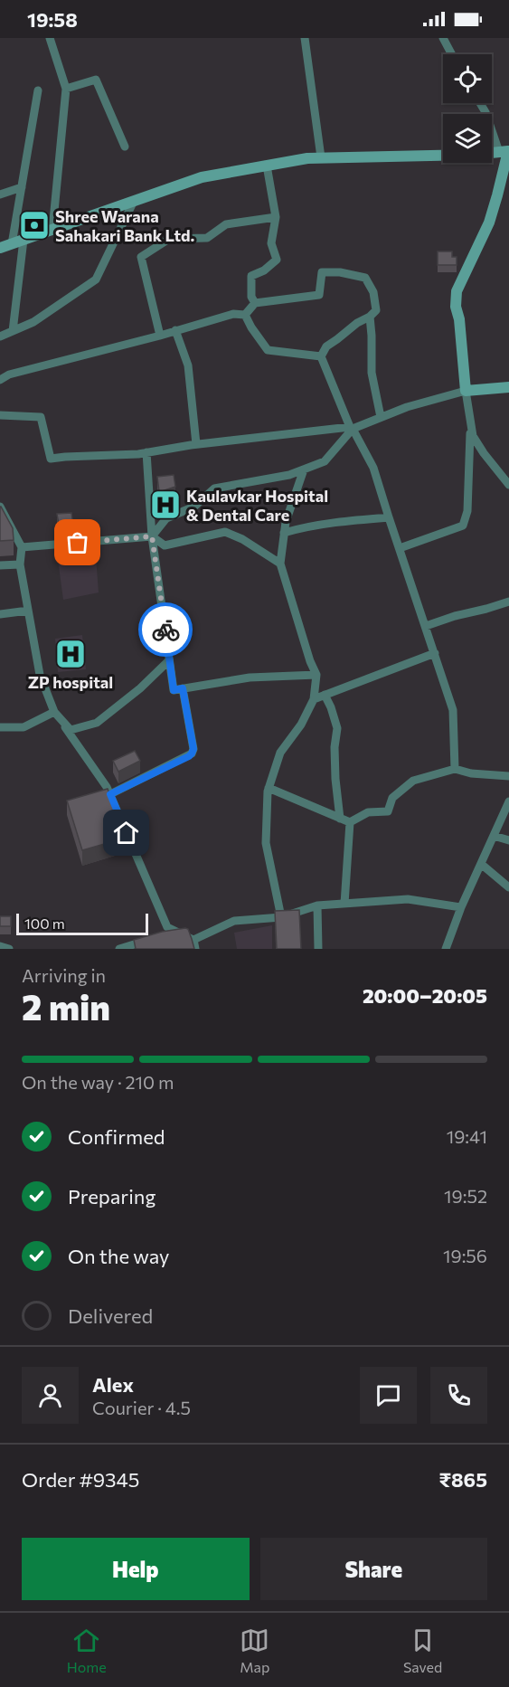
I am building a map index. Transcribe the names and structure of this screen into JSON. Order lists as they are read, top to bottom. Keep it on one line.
{"places":{"bank":["Shree Warana Sahakari Bank Ltd."],"hospital":["Kaulavkar Hospital & Dental Care","ZP hospital"]},"scale_bar":"100 m","page":{"status":"19:58","scale":"100 m","heading":["2 min","Arriving in","20:00–20:05"],"panel":["Alex","Courier · 4.5","Order #9345","₹865"],"bar":"On the way · 210 m","list":[["Confirmed","19:41"],["Preparing","19:52"],["On the way","19:56"],"Delivered"],"buttons":["Help","Share"],"tabs":["Home","Map","Saved"]}}
